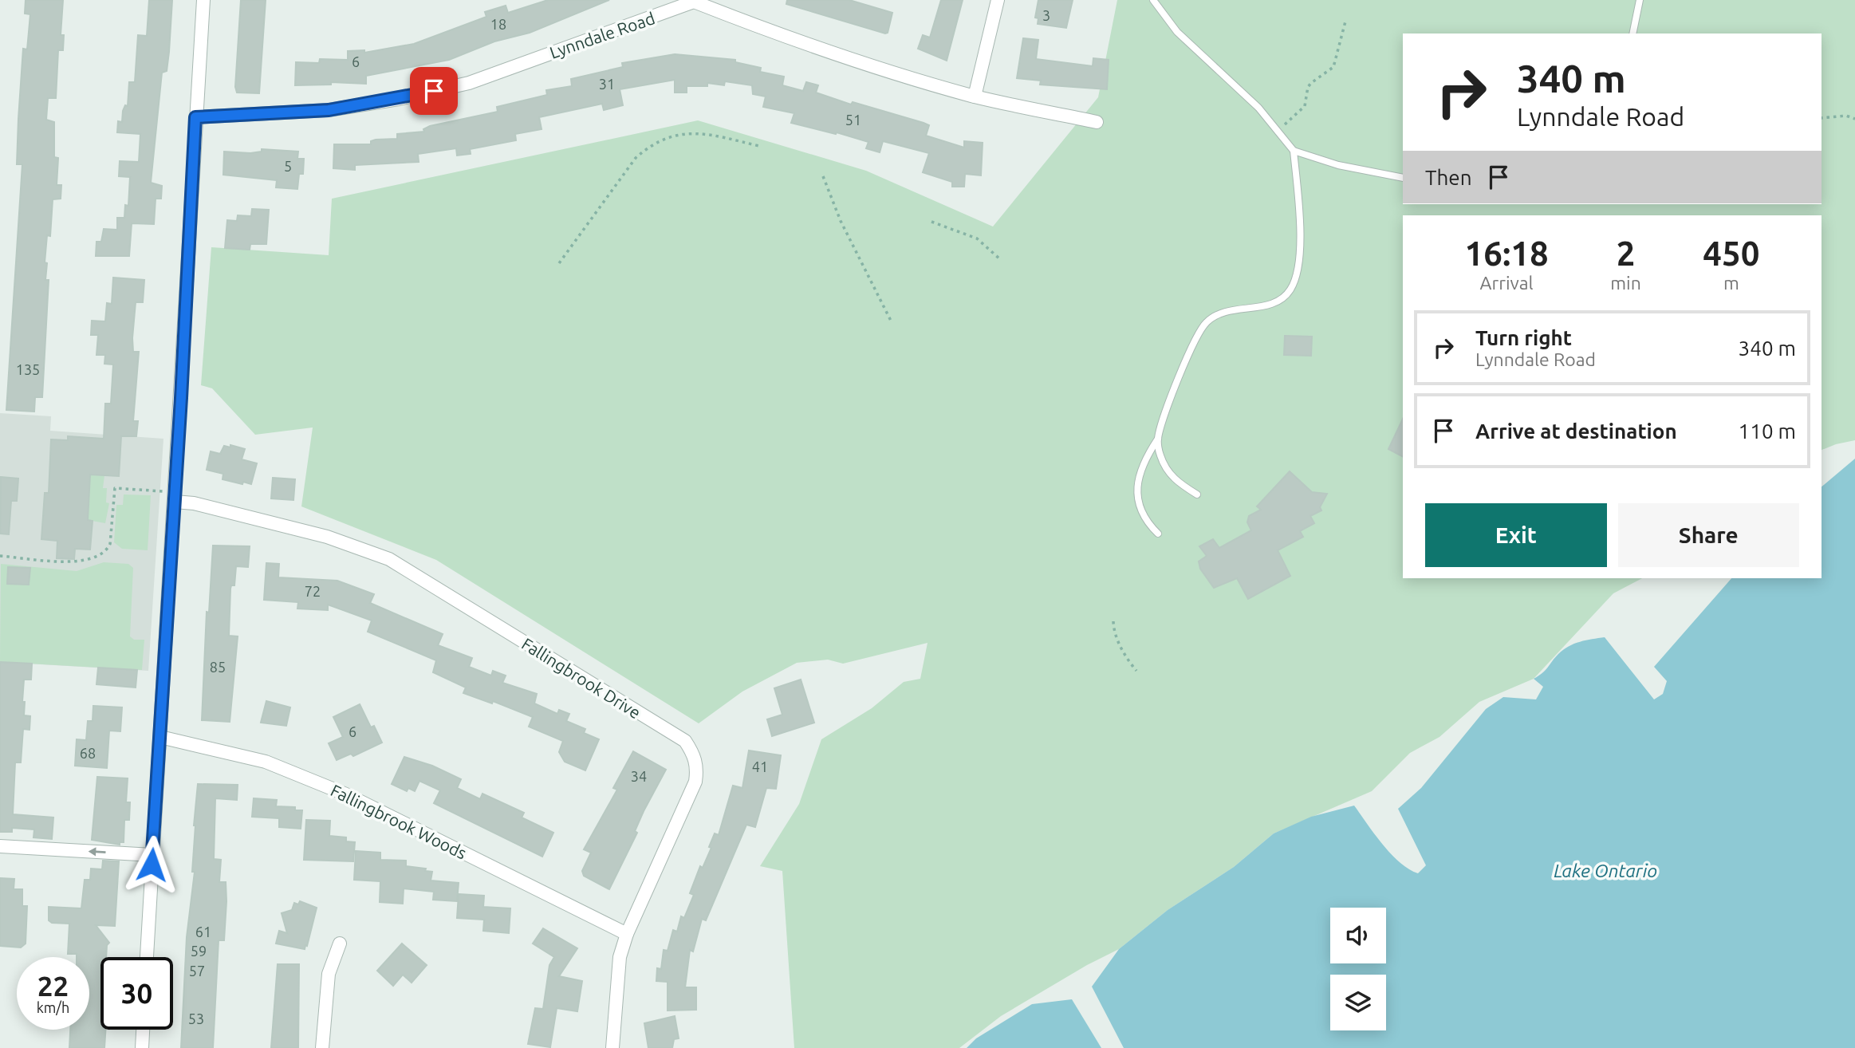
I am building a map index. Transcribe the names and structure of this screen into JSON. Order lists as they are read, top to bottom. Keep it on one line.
{"streets":{"street":["Lynndale Road","Fallingbrook Drive","Fallingbrook Woods"]},"crossings":[["Fallingbrook Drive","Fallingbrook Woods"]],"water":["Lake Ontario"],"house_numbers":["3","18","6","31","51","5","135","72","85","6","68","41","34","61","59","57","53"],"page":{"turn":["340 m","Lynndale Road"],"then":"Then","eta":["16:18","Arrival","2","min","450","m"],"list":[{"name":"Turn right","note":"Lynndale Road","value":"340 m"},{"name":"Arrive at destination","value":"110 m"}],"buttons":["Exit","Share"],"speed":"22 km/h","limit":"30"}}
